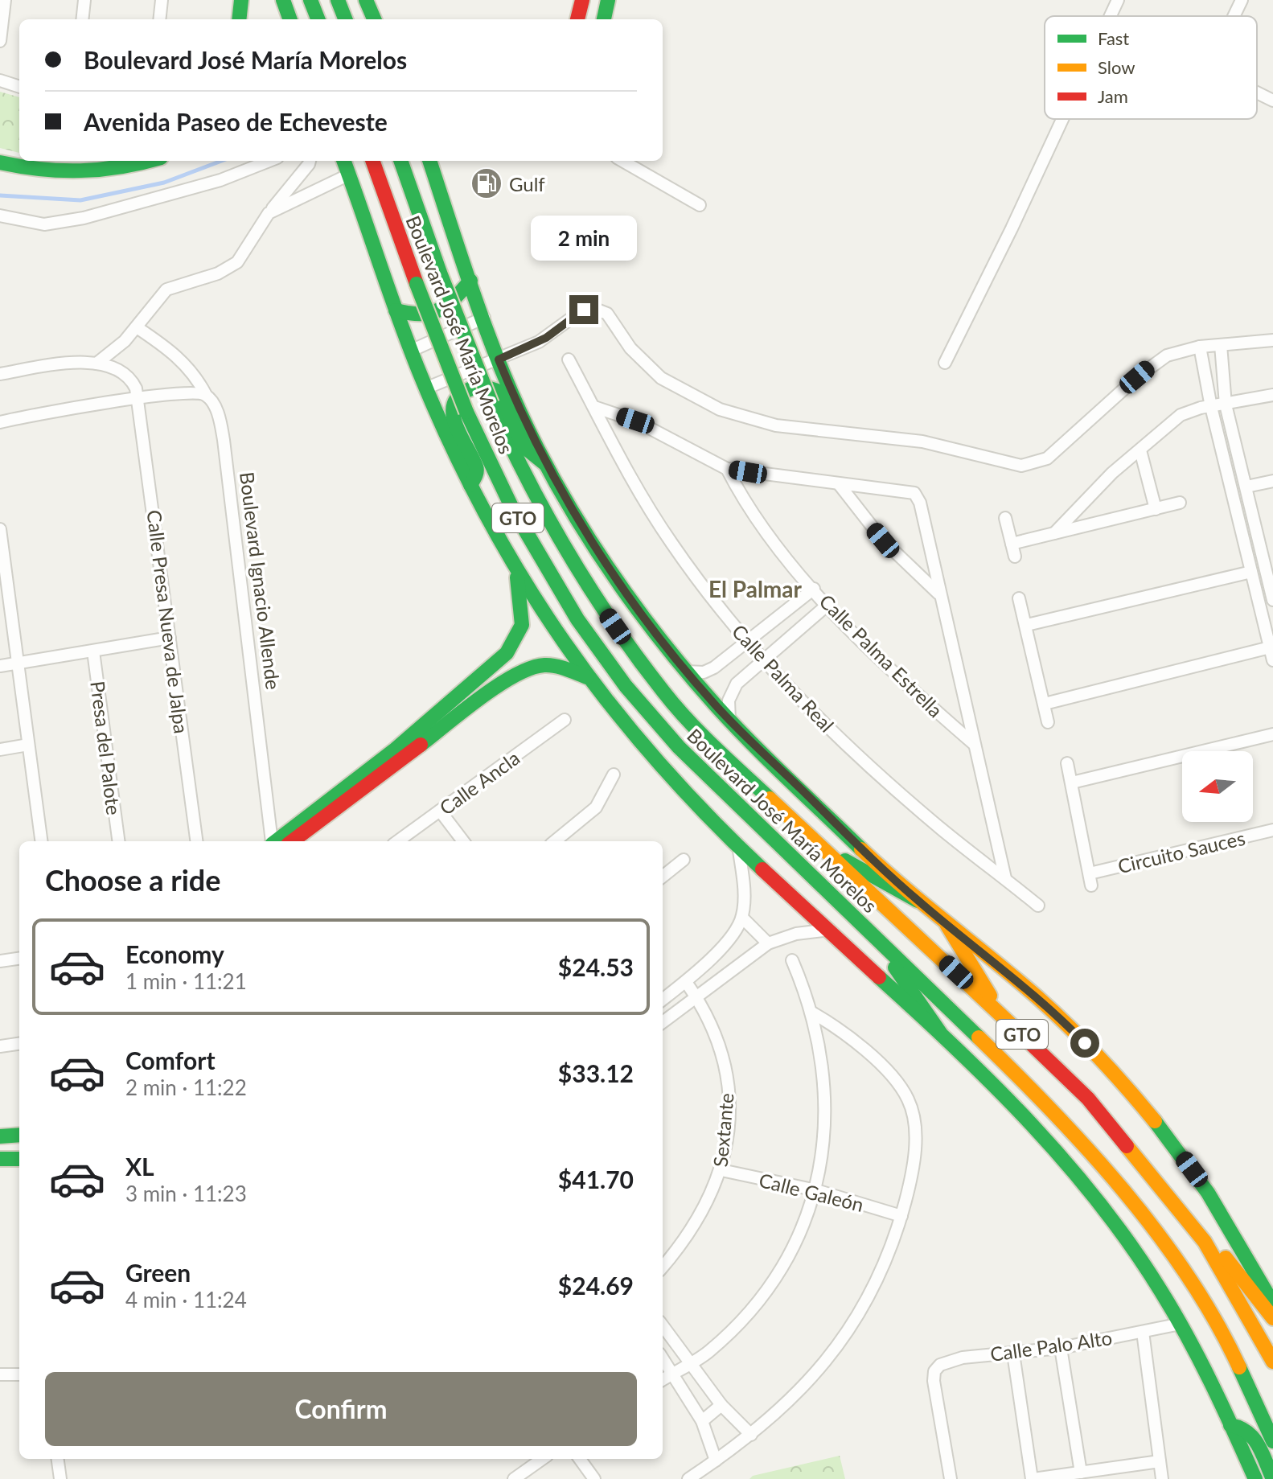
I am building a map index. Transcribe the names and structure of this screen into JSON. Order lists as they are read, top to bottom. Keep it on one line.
{"streets":{"street":["Boulevard José María Morelos","GTO","Boulevard Ignacio Allende","Calle Presa Nueva de Jalpa","Calle Palma Estrella","Calle Palma Real","Presa del Palote","Calle Ancla","Circuito Sauces","Sextante","Calle Galeón","Calle Palo Alto"]},"crossings":[["Sextante","Calle Galeón"]],"districts":["El Palmar"],"places":{"fuel station":["Gulf"]},"legend":["Fast","Slow","Jam"],"north":"left","page":{"banner":["Boulevard José María Morelos","Avenida Paseo de Echeveste"],"bubble":"2 min","heading":"Choose a ride","list":[{"name":"Economy","note":"1 min · 11:21","value":"$24.53"},{"name":"Comfort","note":"2 min · 11:22","value":"$33.12"},{"name":"XL","note":"3 min · 11:23","value":"$41.70"},{"name":"Green","note":"4 min · 11:24","value":"$24.69"}],"buttons":"Confirm"}}
